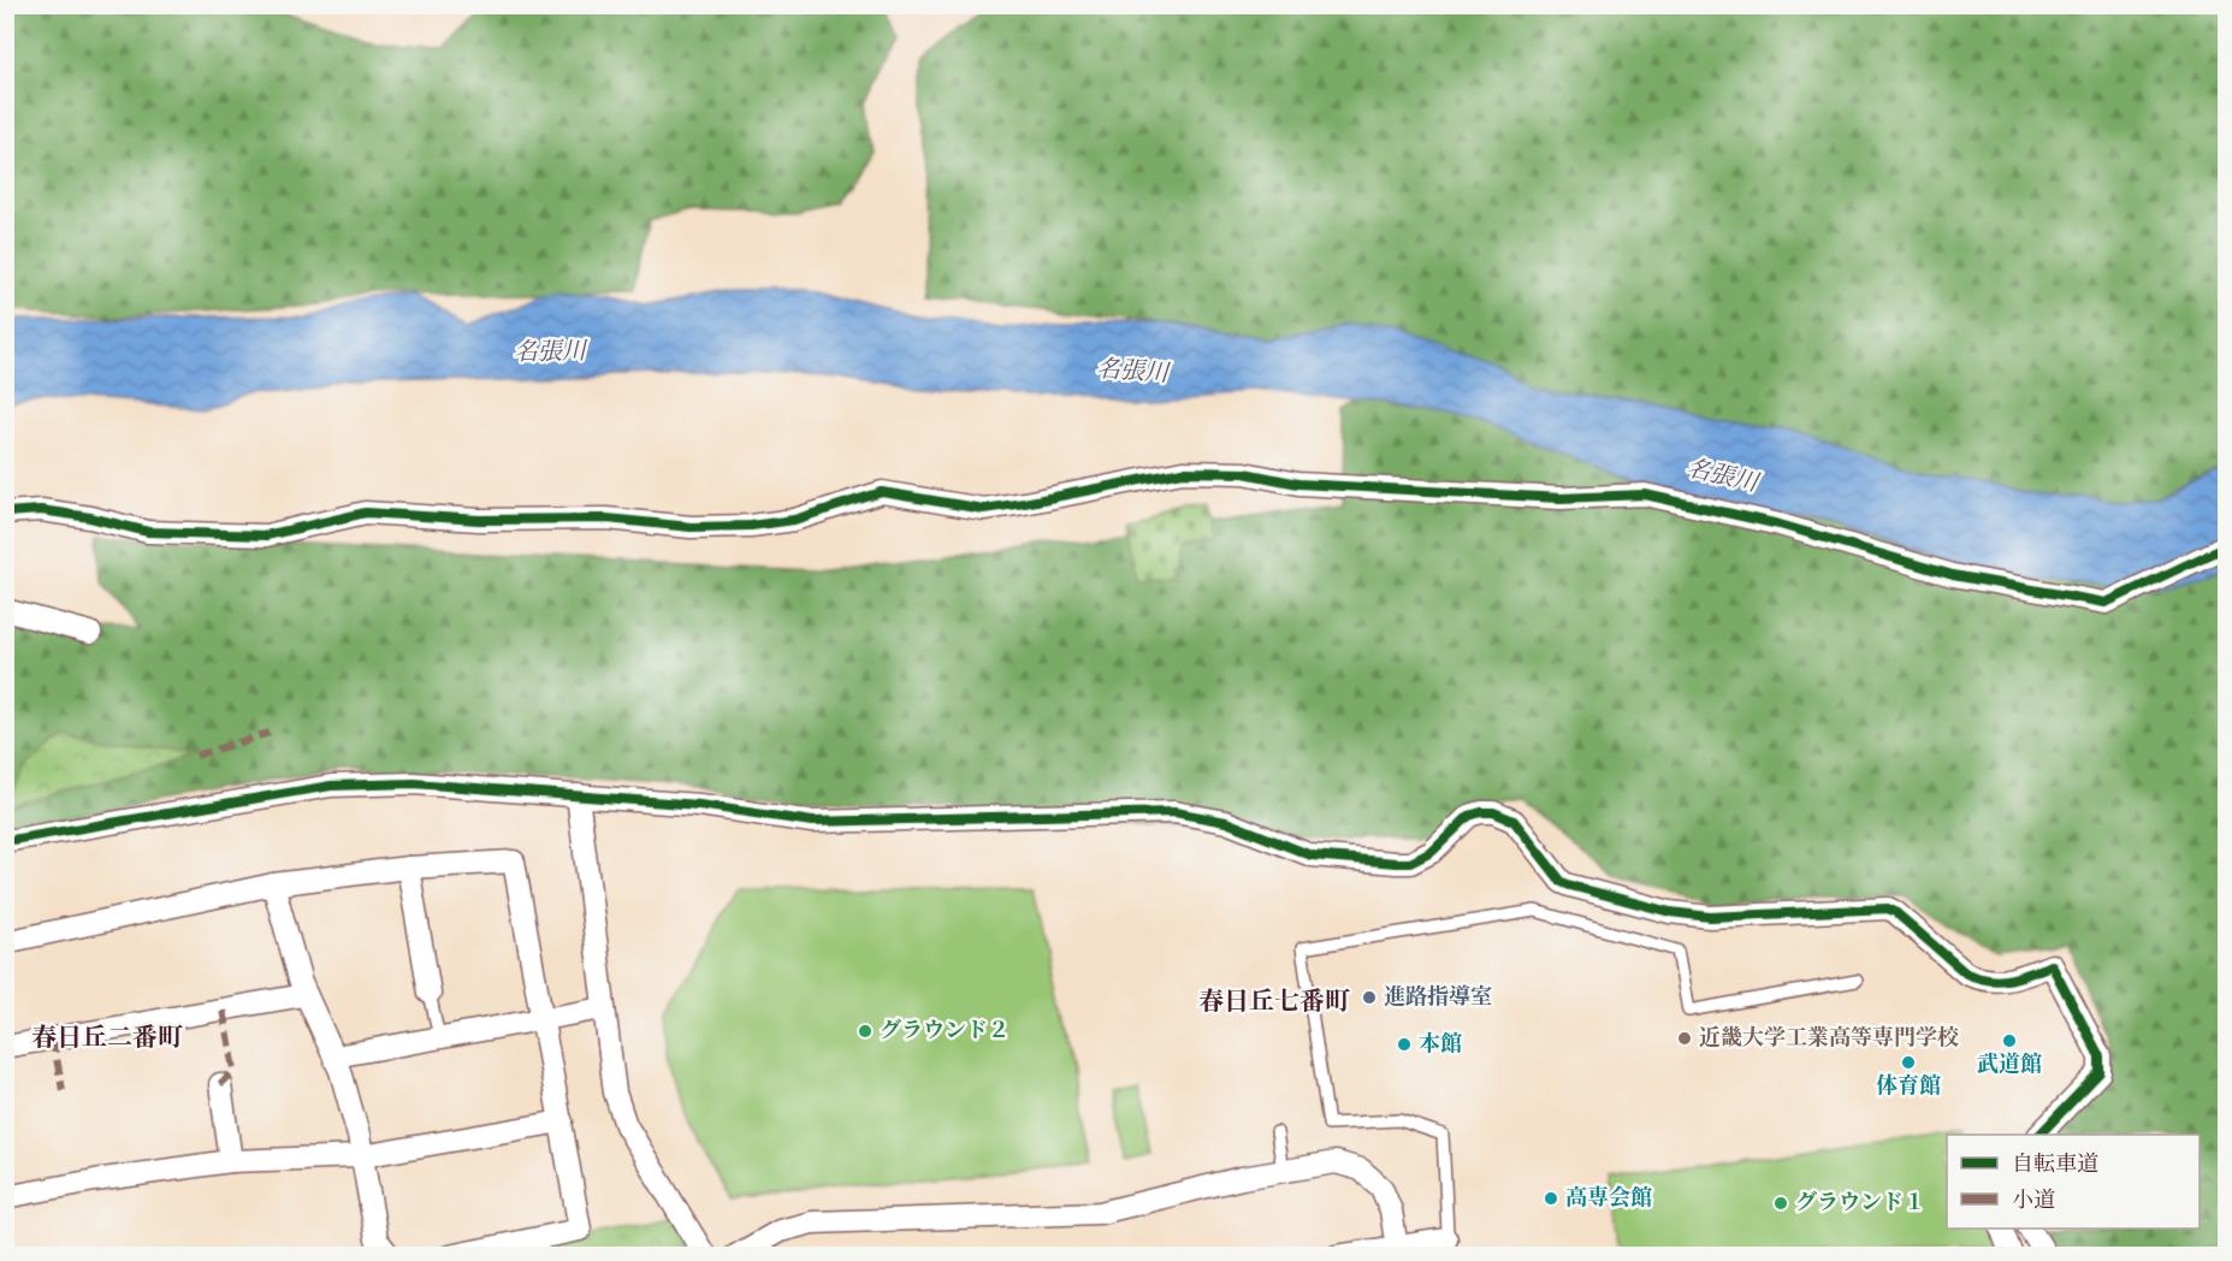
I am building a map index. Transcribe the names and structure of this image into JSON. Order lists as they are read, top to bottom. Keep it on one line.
{"districts":["春日丘七番町","春日丘二番町"],"water":["名張川"],"places":["進路指導室","グラウンド２","近畿大学工業高等専門学校","武道館","本館","体育館","高専会館","グラウンド１"],"legend":["自転車道","小道"]}
